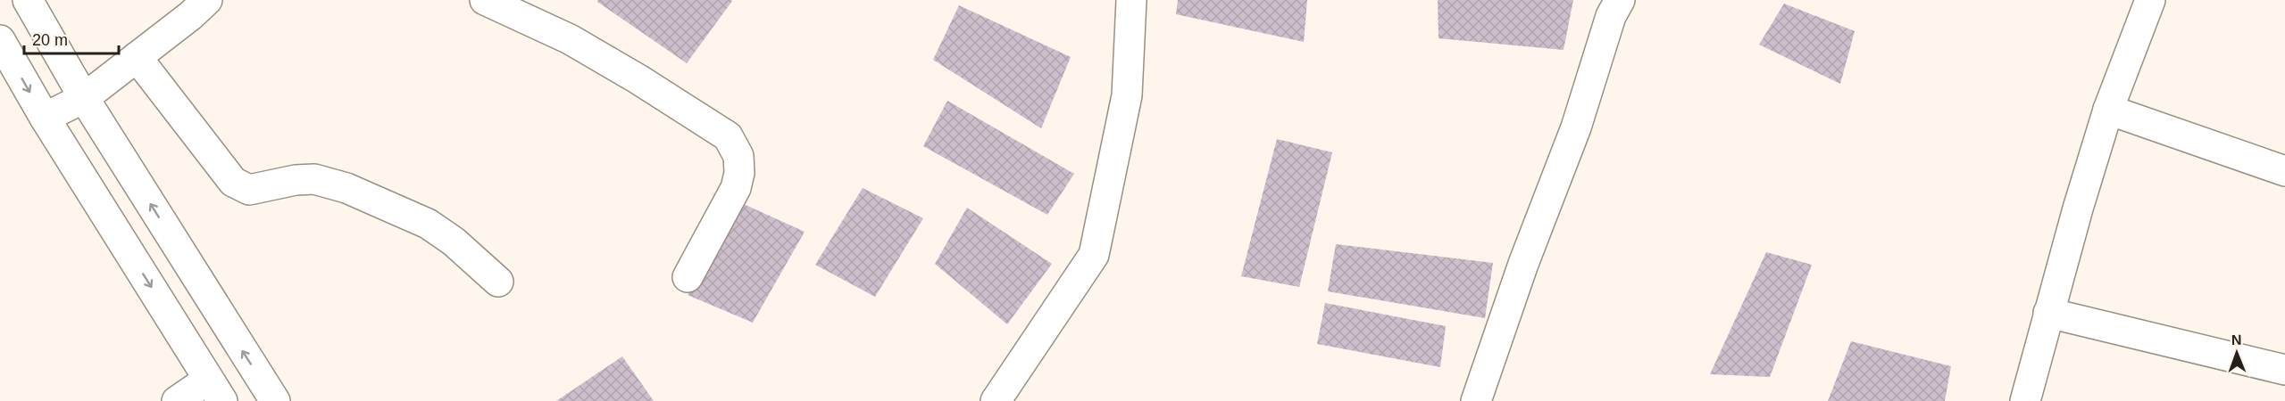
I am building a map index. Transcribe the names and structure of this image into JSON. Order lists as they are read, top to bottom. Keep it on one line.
{"scale_bar":"20 m","north":"top"}
